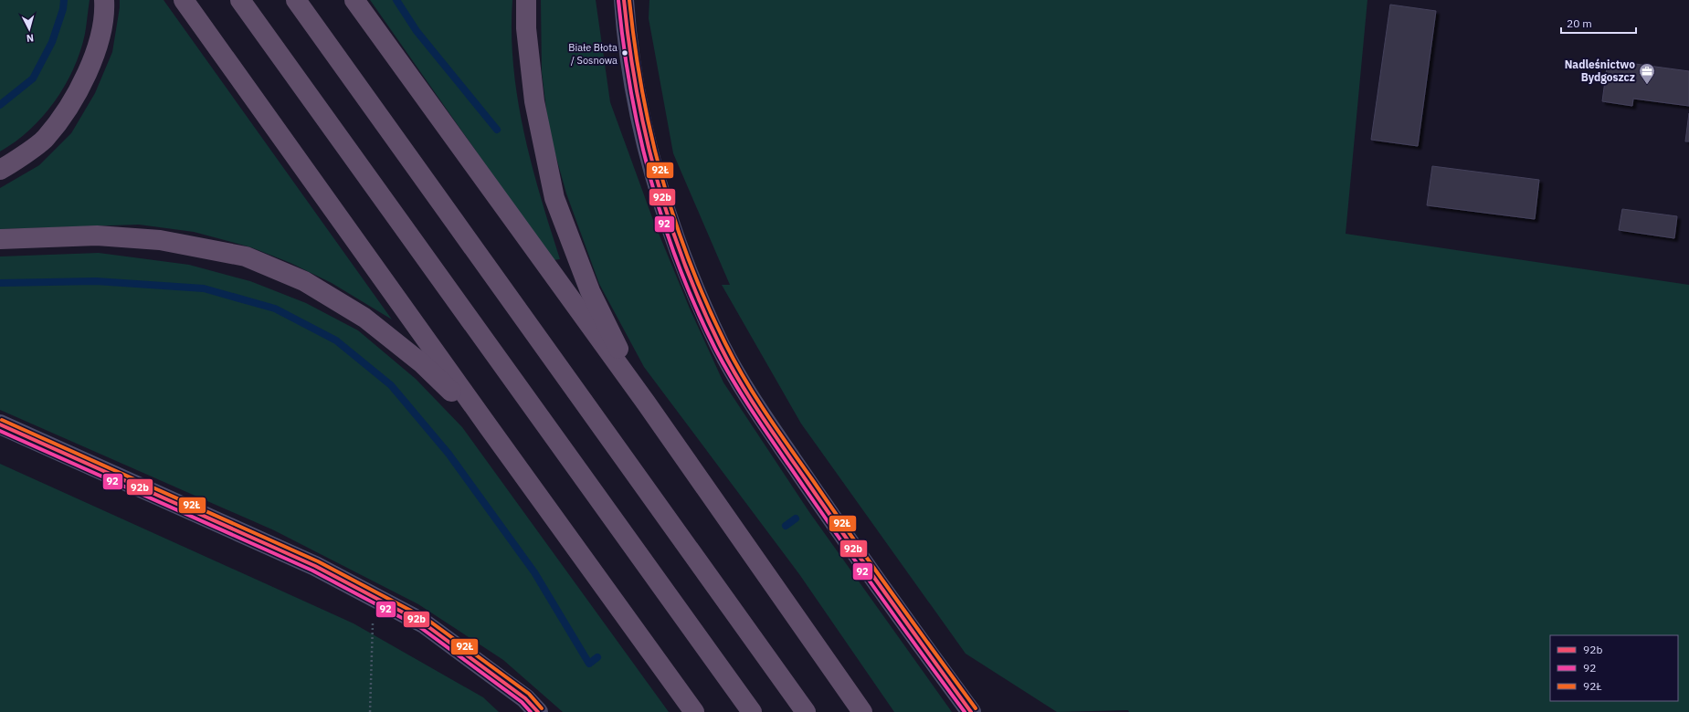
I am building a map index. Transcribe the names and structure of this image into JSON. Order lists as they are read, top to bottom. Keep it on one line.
{"places":{"other":["Białe Błota / Sosnowa"],"office":["Nadleśnictwo Bydgoszcz"]},"lines":["transit line 92b","transit line 92Ł","transit line 92"],"legend":["92b","92","92Ł"],"scale_bar":"20 m","north":"bottom"}
